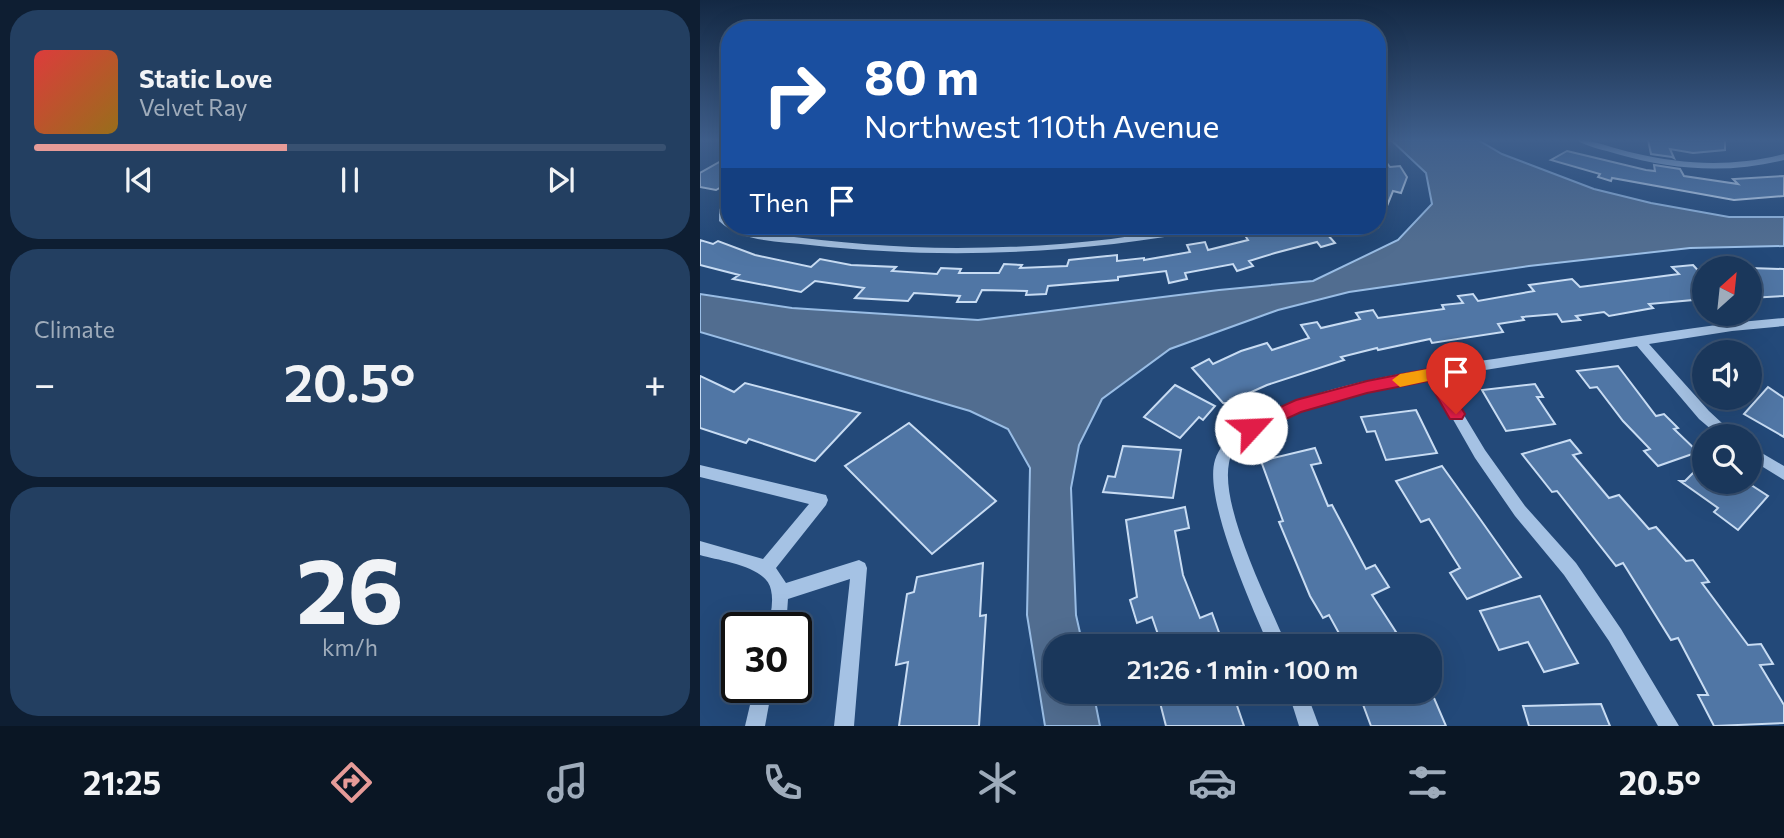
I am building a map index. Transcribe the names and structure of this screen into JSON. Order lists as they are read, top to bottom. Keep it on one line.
{"north":"top right","page":{"turn":["80 m","Northwest 110th Avenue"],"song":["Static Love","Velvet Ray"],"then":"Then","tile":["Climate",["26","km/h"]],"heat":["−","20.5°","+"],"limit":"30","trip":"21:26 · 1 min · 100 m","tabs":["21:25","20.5°"]}}
